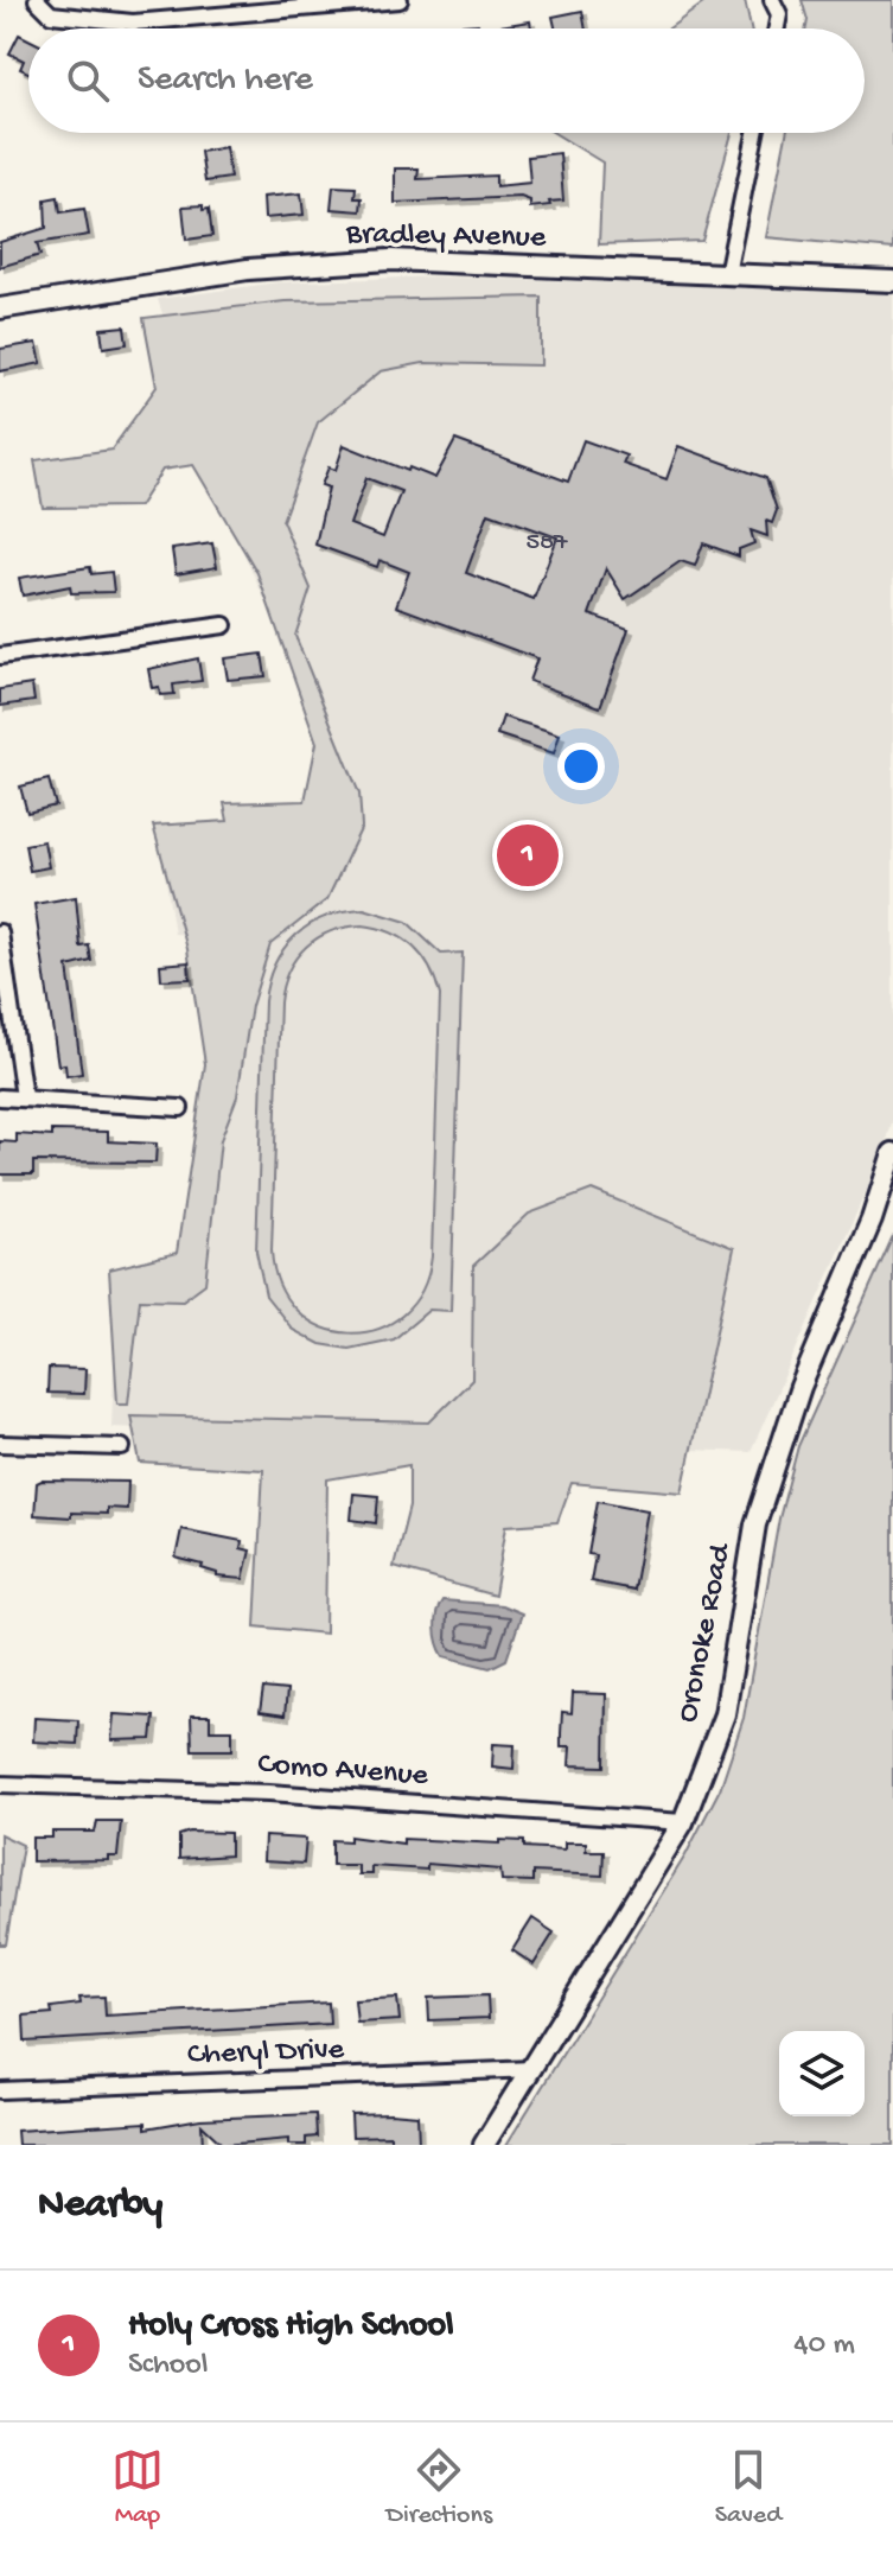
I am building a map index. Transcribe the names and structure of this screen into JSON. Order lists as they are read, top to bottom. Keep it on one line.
{"streets":{"street":["Bradley Avenue","Oronoke Road","Como Avenue","Cheryl Drive"]},"crossings":[["Oronoke Road","Como Avenue"],["Oronoke Road","Cheryl Drive"]],"house_numbers":["587"],"page":{"search":"Search here","pins":"1","heading":"Nearby","list":[{"mark":"1","name":"Holy Cross High School","note":"School","value":"40 m"}],"nav":["Map","Directions","Saved"]}}
